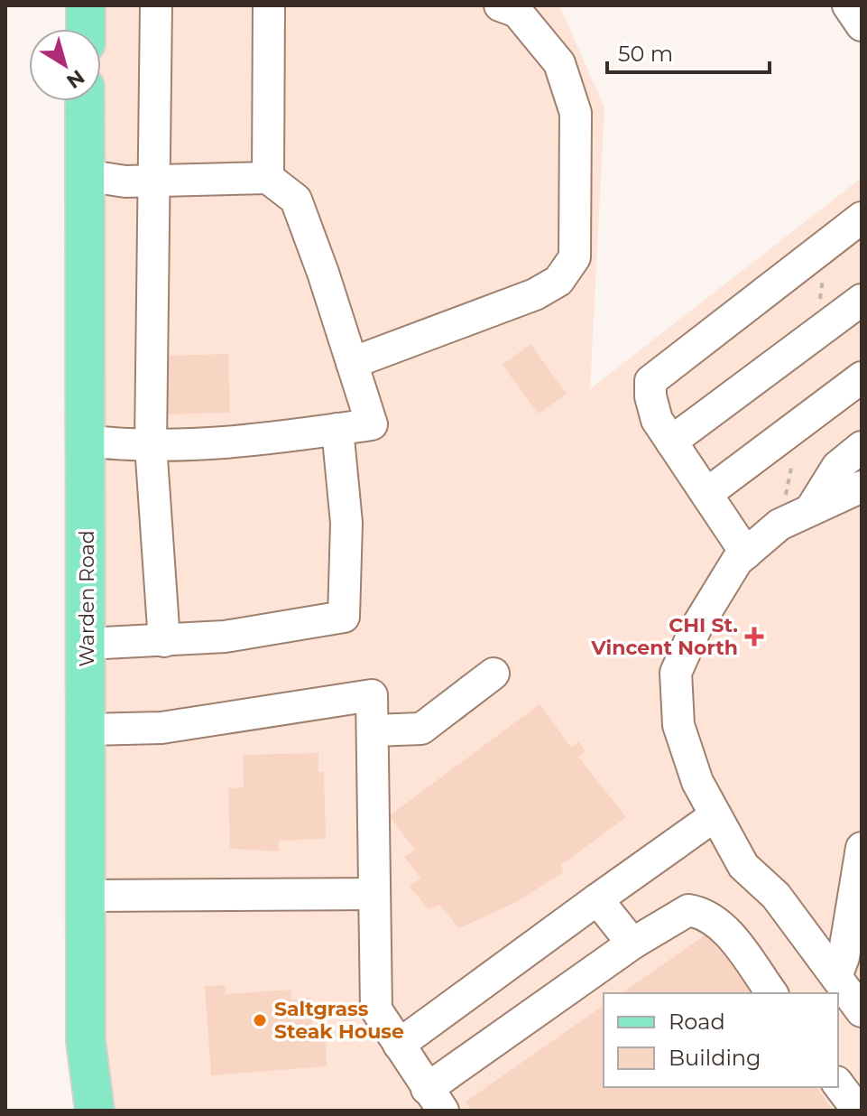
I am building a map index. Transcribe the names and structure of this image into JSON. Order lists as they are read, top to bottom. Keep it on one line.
{"streets":{"main road":["Warden Road"]},"places":{"health":["CHI St. Vincent North"],"other":["Saltgrass Steak House"]},"legend":["Road","Building"],"scale_bar":"50 m","north":"bottom right"}
